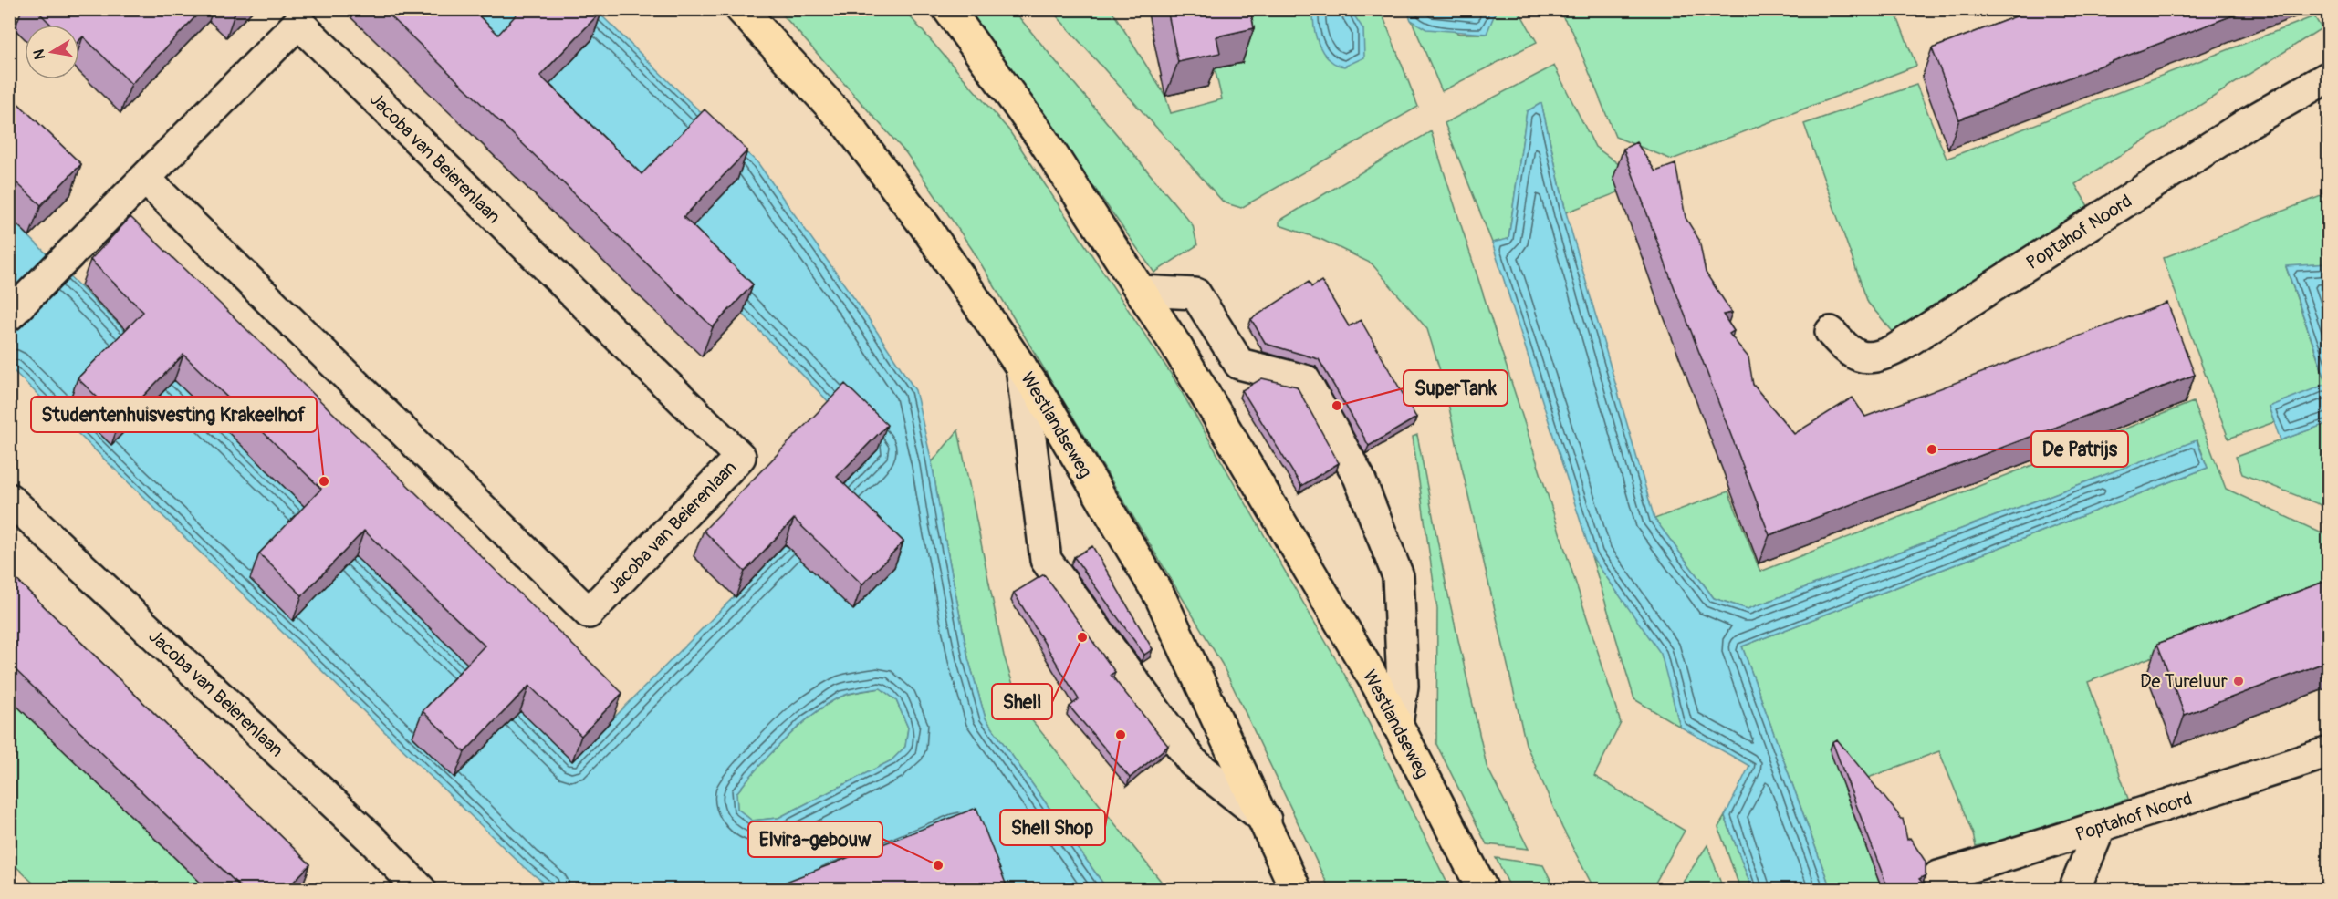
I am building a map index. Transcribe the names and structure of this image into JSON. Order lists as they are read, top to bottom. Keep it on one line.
{"streets":{"main road":["Westlandseweg"],"street":["Jacoba van Beierenlaan","Poptahof Noord"]},"places":["SuperTank","De Patrijs","Studentenhuisvesting Krakeelhof","Shell","De Tureluur","Shell Shop","Elvira-gebouw"],"north":"left"}
